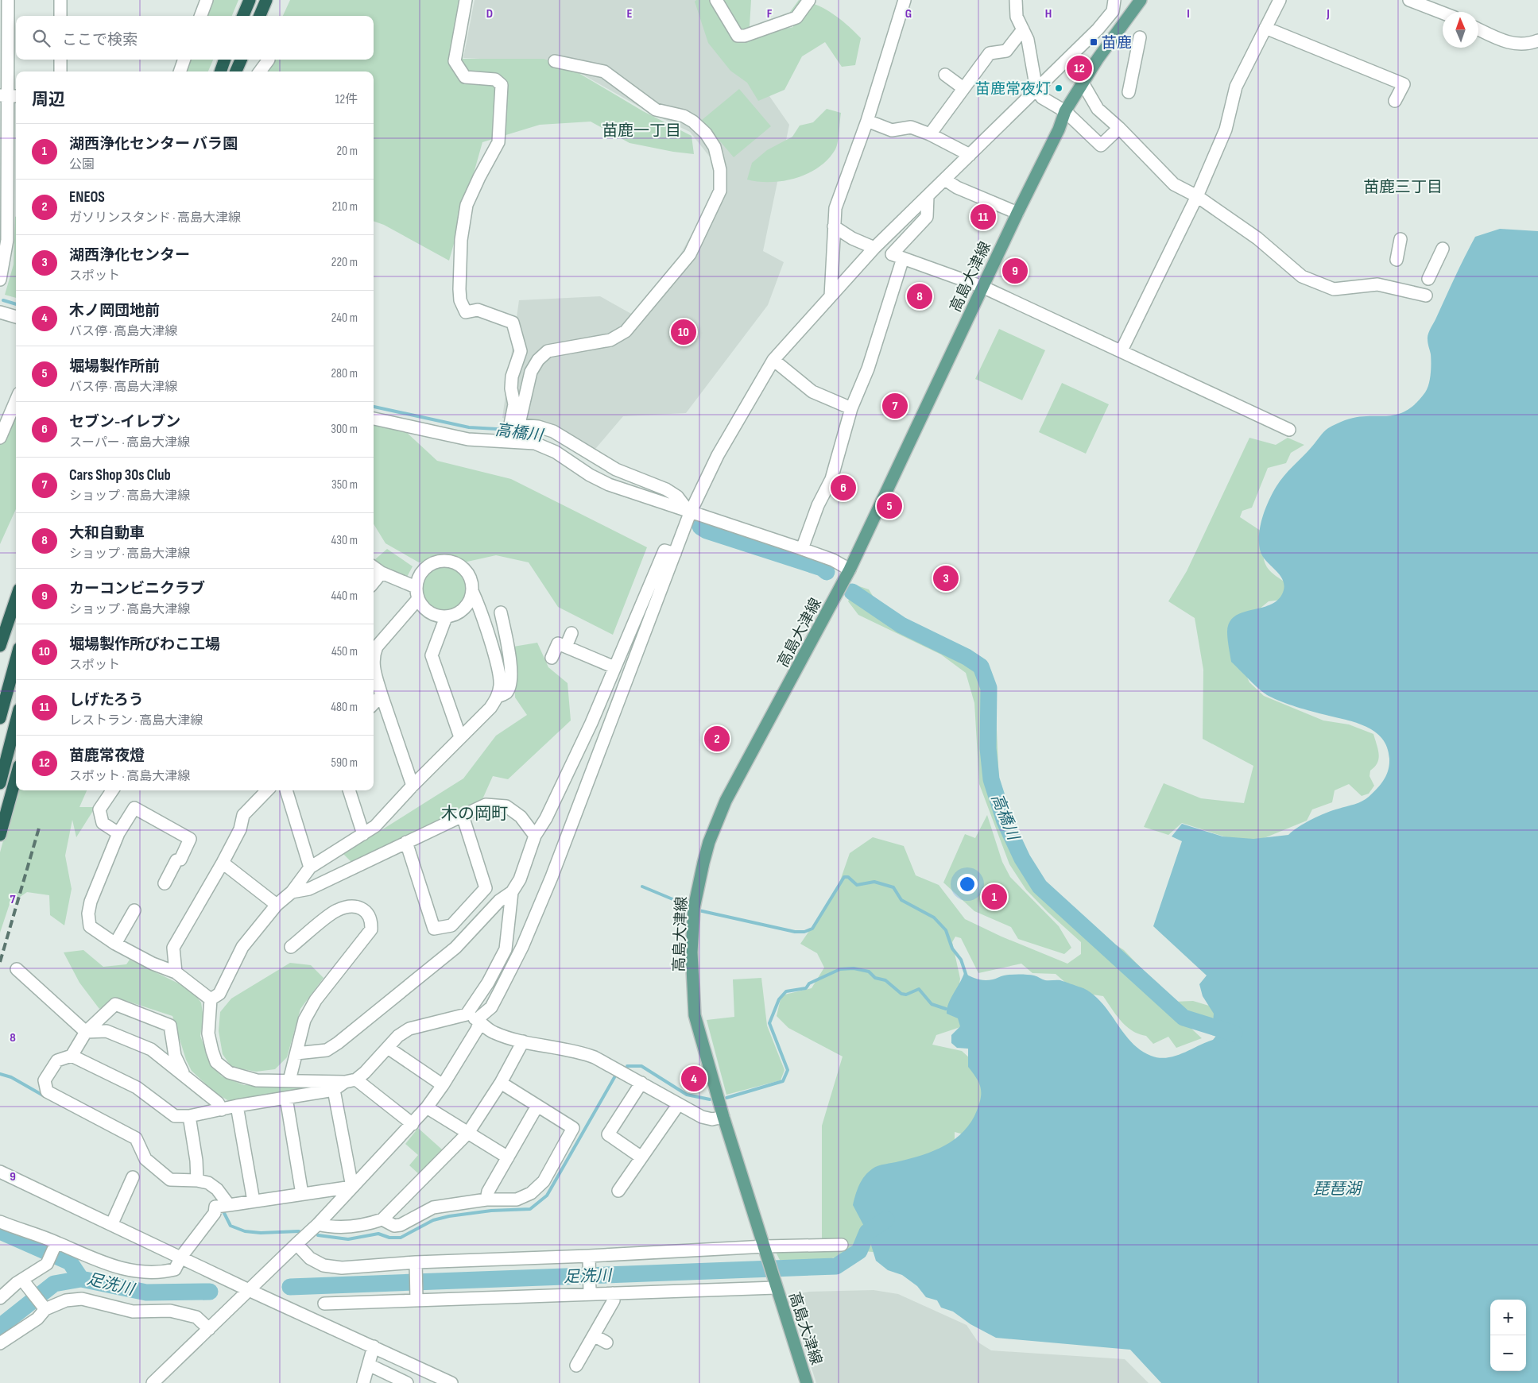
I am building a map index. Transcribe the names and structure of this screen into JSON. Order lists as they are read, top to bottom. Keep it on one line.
{"streets":{"main road":["高島大津線"]},"districts":["苗鹿一丁目","苗鹿三丁目","木の岡町"],"water":["高橋川","琵琶湖","足洗川"],"places":{"transit":["苗鹿"],"other":["苗鹿常夜灯"]},"north":"top","page":{"search":"ここで検索","pins":["12","11","9","8","10","7","6","5","3","2","1","4"],"heading":["周辺","12件"],"list":[{"mark":"1","name":"湖西浄化センター バラ園","note":"公園","value":"20 m"},{"mark":"2","name":"ENEOS","note":"ガソリンスタンド · 高島大津線","value":"210 m"},{"mark":"3","name":"湖西浄化センター","note":"スポット","value":"220 m"},{"mark":"4","name":"木ノ岡団地前","note":"バス停 · 高島大津線","value":"240 m"},{"mark":"5","name":"堀場製作所前","note":"バス停 · 高島大津線","value":"280 m"},{"mark":"6","name":"セブン-イレブン","note":"スーパー · 高島大津線","value":"300 m"},{"mark":"7","name":"Cars Shop 30s Club","note":"ショップ · 高島大津線","value":"350 m"},{"mark":"8","name":"大和自動車","note":"ショップ · 高島大津線","value":"430 m"},{"mark":"9","name":"カーコンビニクラブ","note":"ショップ · 高島大津線","value":"440 m"},{"mark":"10","name":"堀場製作所びわこ工場","note":"スポット","value":"450 m"},{"mark":"11","name":"しげたろう","note":"レストラン · 高島大津線","value":"480 m"},{"mark":"12","name":"苗鹿常夜燈","note":"スポット · 高島大津線","value":"590 m"}],"map_buttons":["+","−"]},"grid":{"columns":["D","E","F","G","H","I","J"],"rows":["7","8","9"]}}
